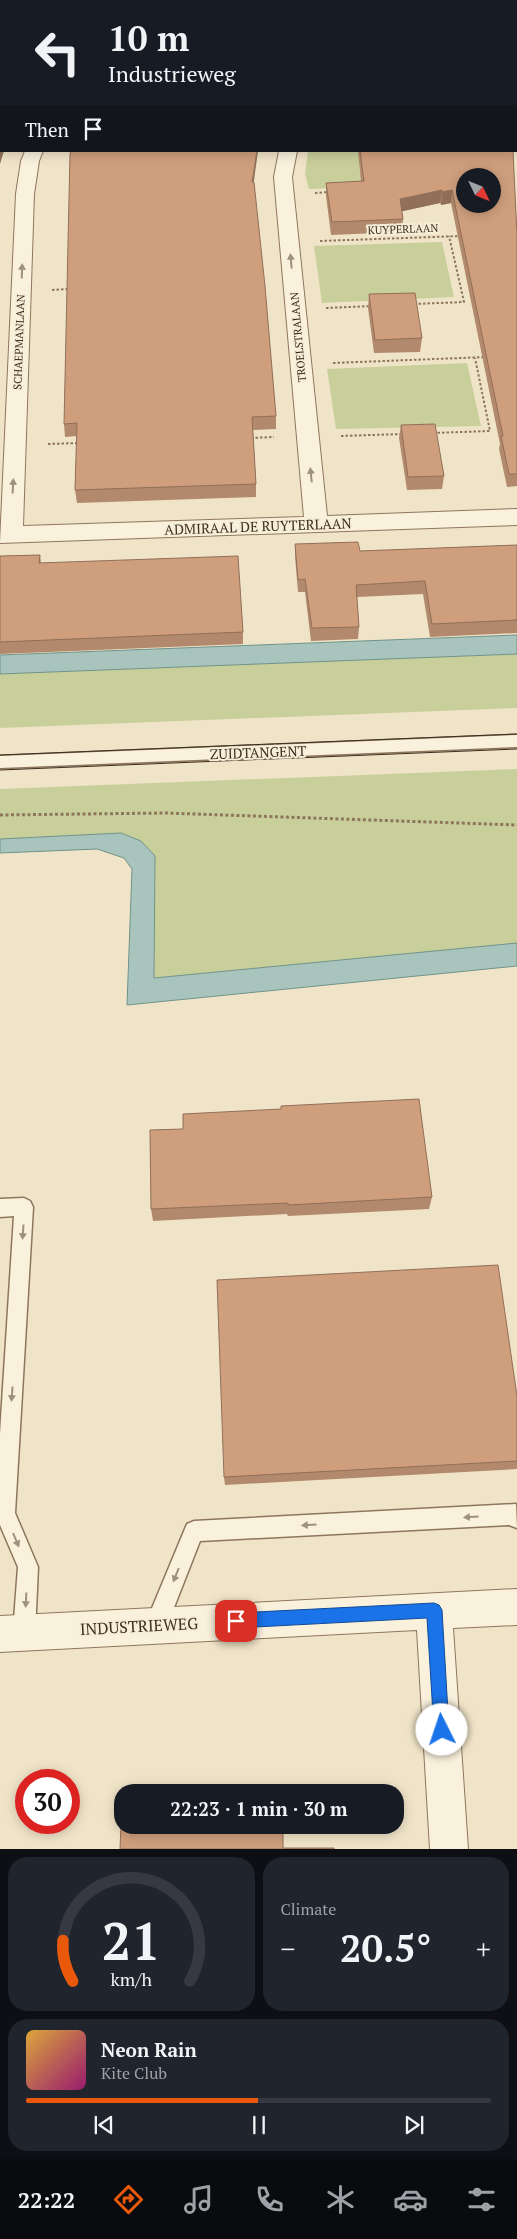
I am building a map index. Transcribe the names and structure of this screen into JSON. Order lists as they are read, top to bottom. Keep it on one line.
{"streets":{"street":["TROELSTRALAAN","SCHAEPMANLAAN","ADMIRAAL DE RUYTERLAAN","INDUSTRIEWEG"],"lane":["ZUIDTANGENT"],"path":["KUYPERLAAN"]},"crossings":[["KUYPERLAAN","TROELSTRALAAN"],["TROELSTRALAAN","ADMIRAAL DE RUYTERLAAN"],["SCHAEPMANLAAN","ADMIRAAL DE RUYTERLAAN"]],"one_way":["TROELSTRALAAN","SCHAEPMANLAAN"],"north":"bottom right","page":{"turn":["10 m","Industrieweg"],"then":"Then","limit":"30","trip":"22:23 · 1 min · 30 m","tile":"Climate","heat":["−","20.5°","+"],"song":["Neon Rain","Kite Club"],"tabs":"22:22","gauge":["21","km/h"]}}
